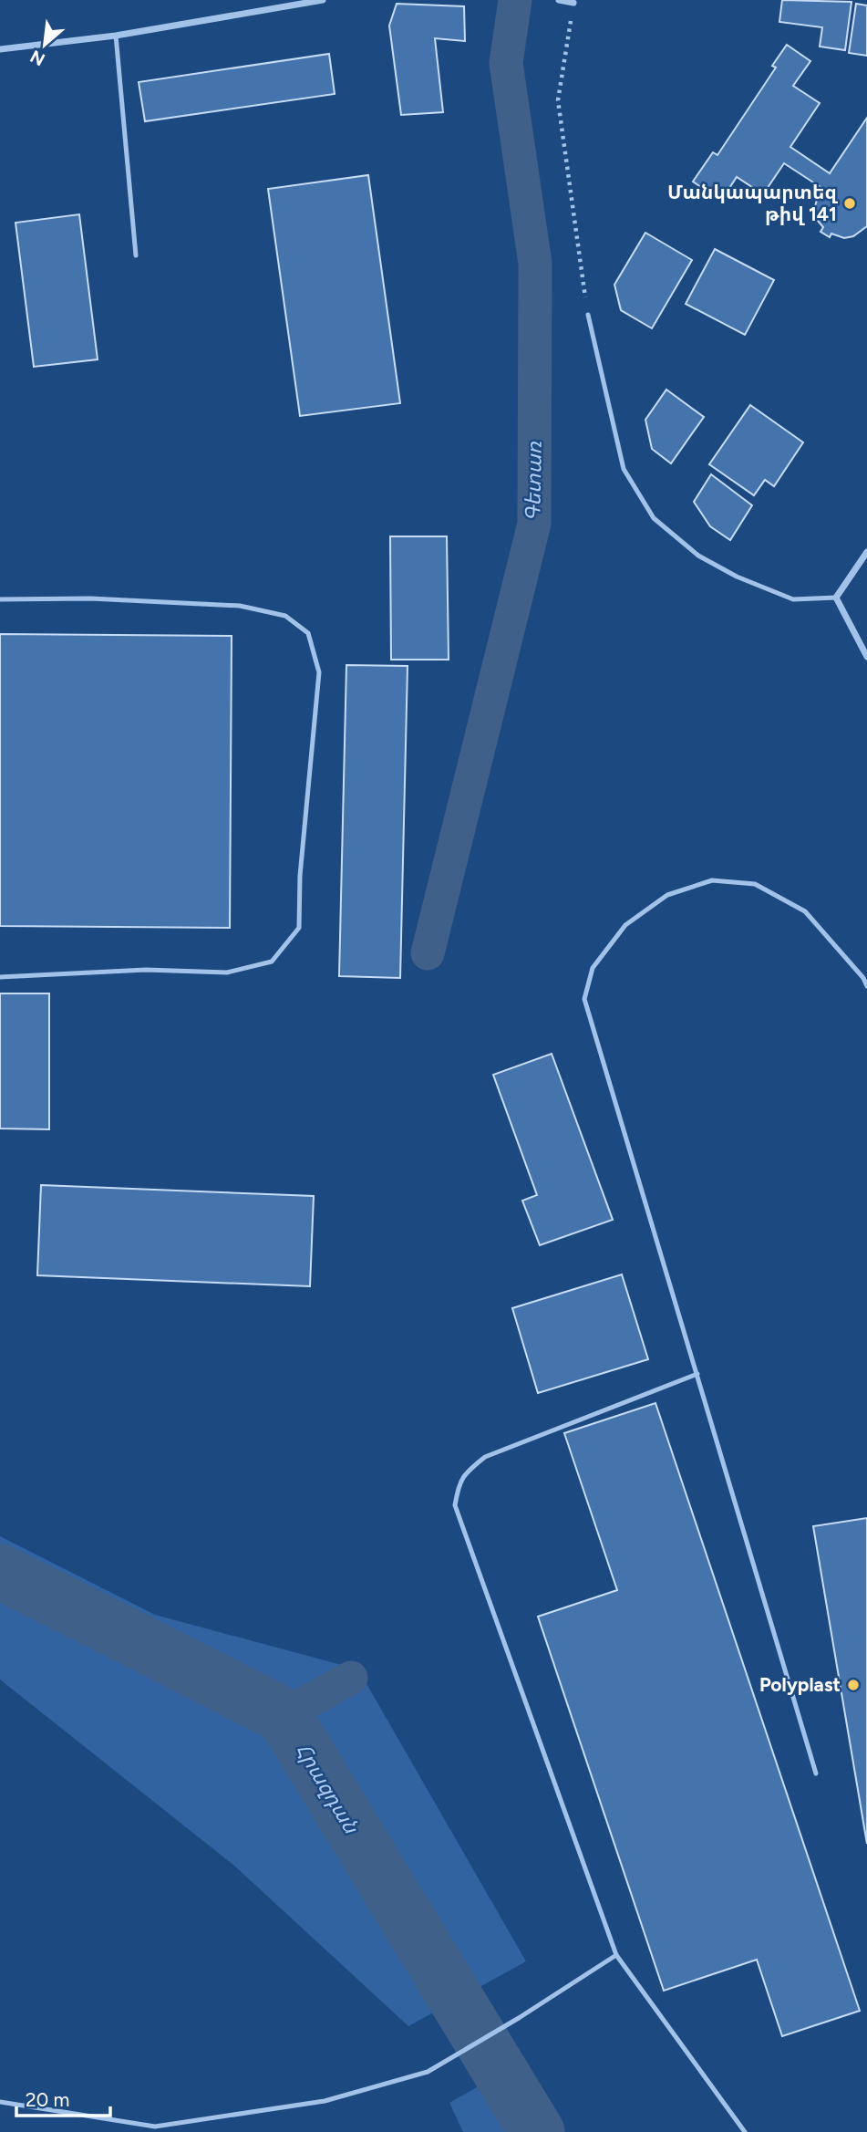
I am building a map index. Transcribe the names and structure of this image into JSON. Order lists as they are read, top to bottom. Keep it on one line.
{"water":["Գետառ","Հրազդան"],"places":["Մանկապարտեզ թիվ 141","Polyplast"],"scale_bar":"20 m","north":"bottom left"}
